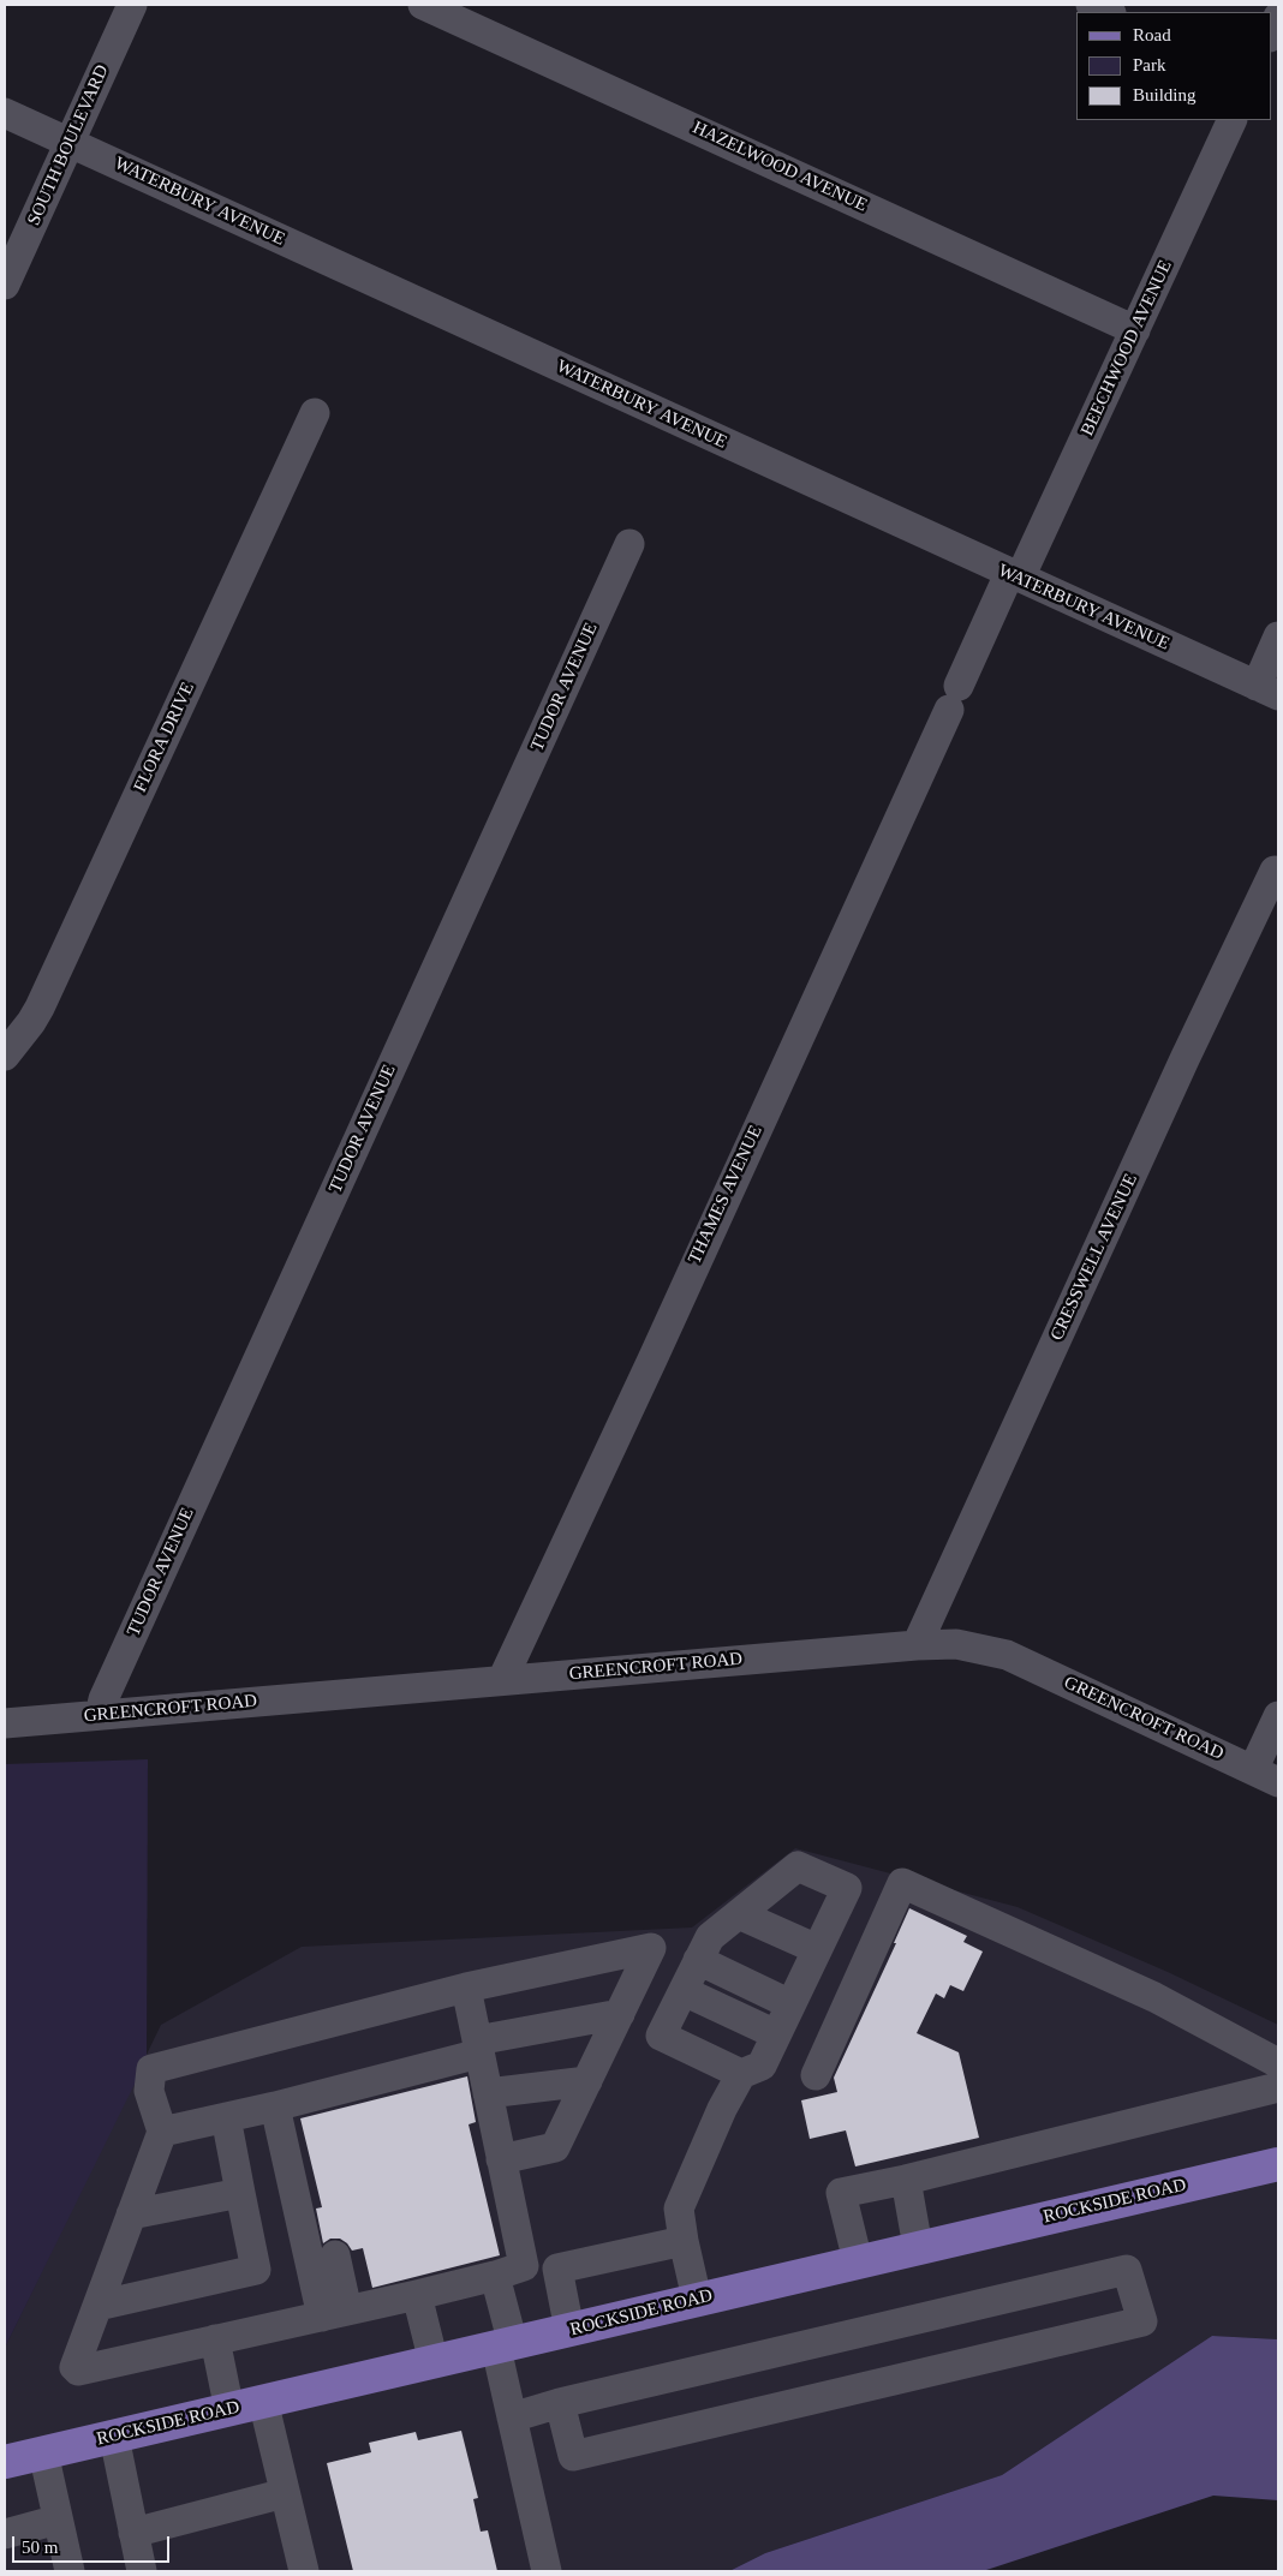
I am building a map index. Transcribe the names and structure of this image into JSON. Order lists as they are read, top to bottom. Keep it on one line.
{"streets":{"main road":["ROCKSIDE ROAD"],"street":["SOUTH BOULEVARD","HAZELWOOD AVENUE","WATERBURY AVENUE","BEECHWOOD AVENUE","TUDOR AVENUE","FLORA DRIVE","THAMES AVENUE","CRESSWELL AVENUE","GREENCROFT ROAD"]},"crossings":[["SOUTH BOULEVARD","WATERBURY AVENUE"],["HAZELWOOD AVENUE","BEECHWOOD AVENUE"],["WATERBURY AVENUE","BEECHWOOD AVENUE"],["BEECHWOOD AVENUE","THAMES AVENUE"],["TUDOR AVENUE","GREENCROFT ROAD"],["THAMES AVENUE","GREENCROFT ROAD"],["CRESSWELL AVENUE","GREENCROFT ROAD"]],"legend":["Road","Park","Building"],"scale_bar":"50 m"}
